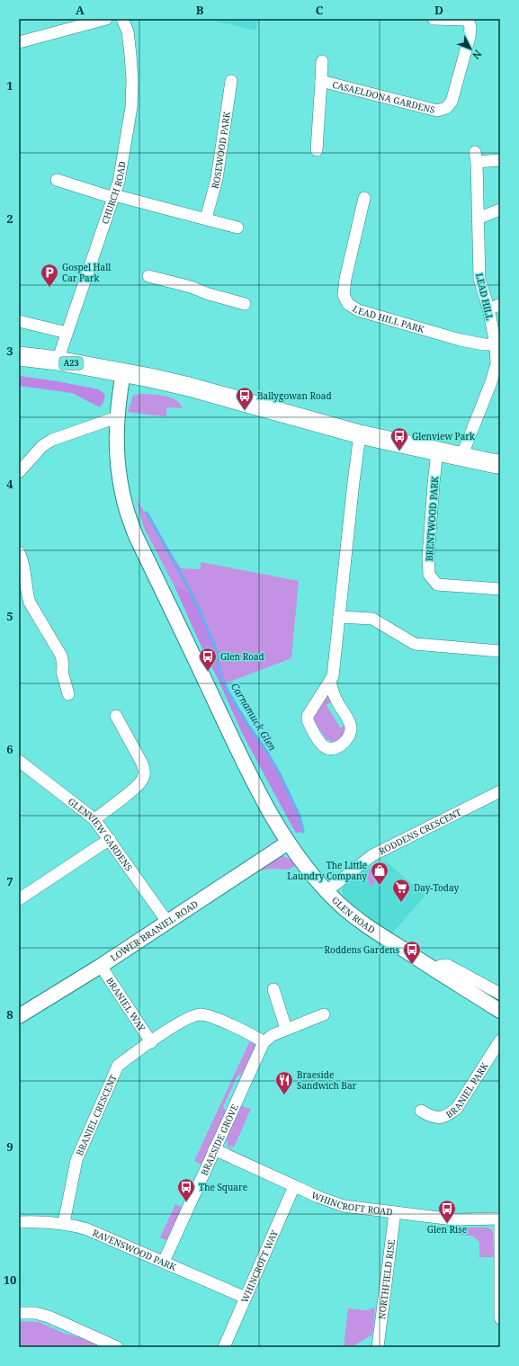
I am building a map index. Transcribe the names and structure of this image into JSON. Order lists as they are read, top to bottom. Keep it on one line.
{"streets":{"main road":["A23"],"street":["CASAELDONA GARDENS","ROSEWOOD PARK","CHURCH ROAD","LEAD HILL","LEAD HILL PARK","BRENTWOOD PARK","RODDENS CRESCENT","GLENVIEW GARDENS","GLEN ROAD","LOWER BRANIEL ROAD","BRANIEL WAY","BRANIEL PARK","BRANIEL CRESCENT","BRAESIDE GROVE","WHINCROFT ROAD","RAVENSWOOD PARK","WHINCROFT WAY","NORTHFIELD RISE"]},"crossings":[["CHURCH ROAD","A23"],["LEAD HILL","LEAD HILL PARK"],["LEAD HILL","A23"],["A23","BRENTWOOD PARK"],["A23","GLEN ROAD"],["RODDENS CRESCENT","GLEN ROAD"],["GLENVIEW GARDENS","LOWER BRANIEL ROAD"],["GLEN ROAD","LOWER BRANIEL ROAD"],["LOWER BRANIEL ROAD","BRANIEL WAY"],["BRANIEL WAY","BRANIEL CRESCENT"],["BRANIEL CRESCENT","BRAESIDE GROVE"],["BRANIEL CRESCENT","RAVENSWOOD PARK"],["BRAESIDE GROVE","WHINCROFT ROAD"],["BRAESIDE GROVE","RAVENSWOOD PARK"],["WHINCROFT ROAD","WHINCROFT WAY"],["WHINCROFT ROAD","NORTHFIELD RISE"],["RAVENSWOOD PARK","WHINCROFT WAY"]],"water":["Carnamuck Glen"],"places":{"parking":["Gospel Hall Car Park"],"bus stop":["Ballygowan Road","Glenview Park","Glen Road","Roddens Gardens","The Square","Glen Rise"],"shop":["The Little Laundry Company"],"supermarket":["Day-Today"],"restaurant":["Braeside Sandwich Bar"]},"north":"bottom right","grid":{"columns":["A","B","C","D"],"rows":["1","2","3","4","5","6","7","8","9","10"]}}
